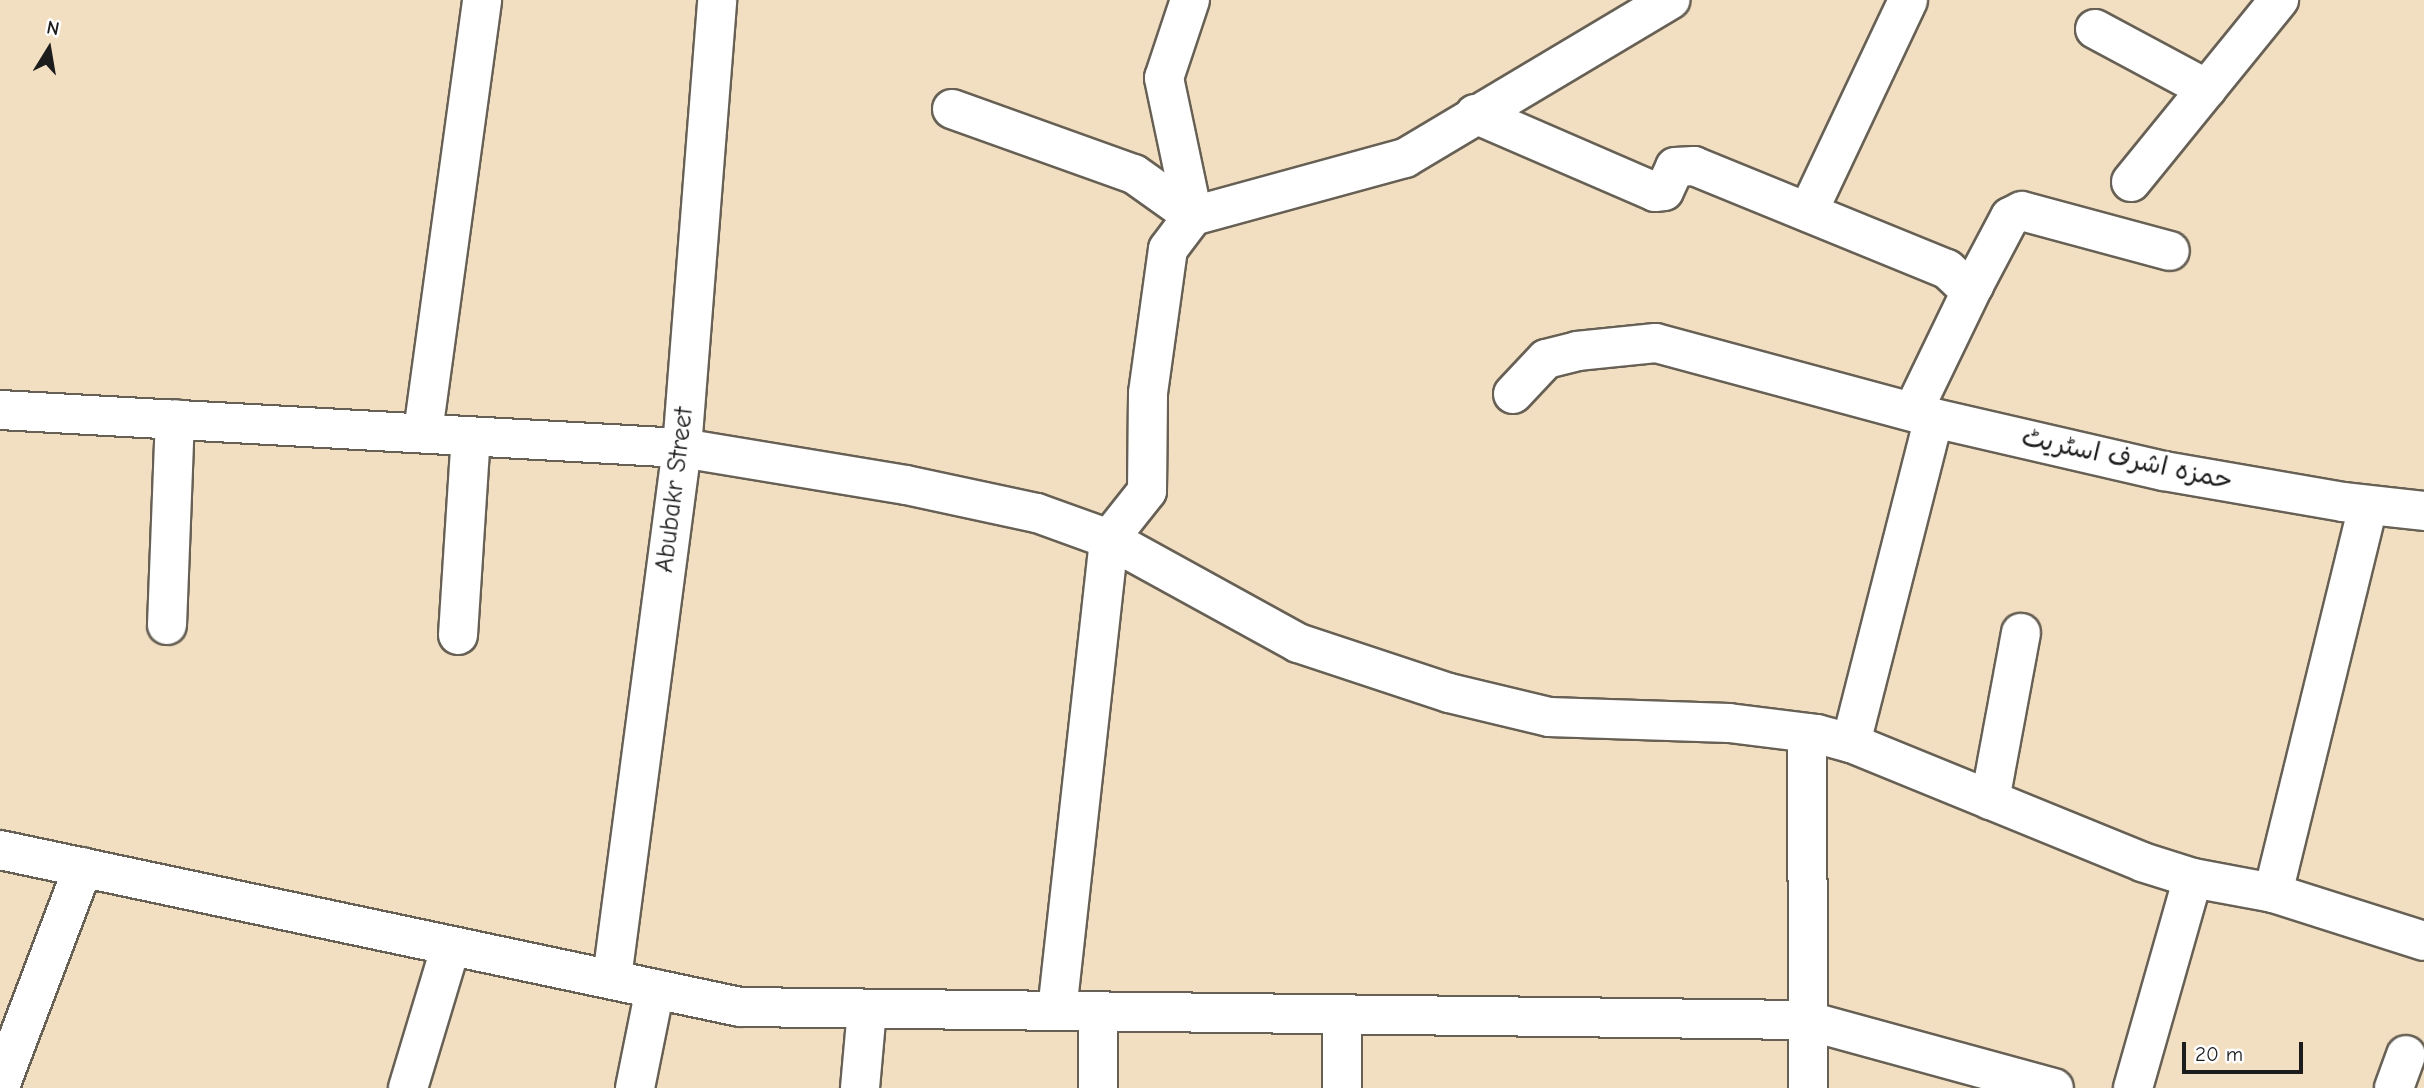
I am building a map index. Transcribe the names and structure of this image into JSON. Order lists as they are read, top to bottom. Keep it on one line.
{"streets":{"street":["حمزہ اشرف اسٹریٹ","Abubakr Street"]},"scale_bar":"20 m","north":"top"}
